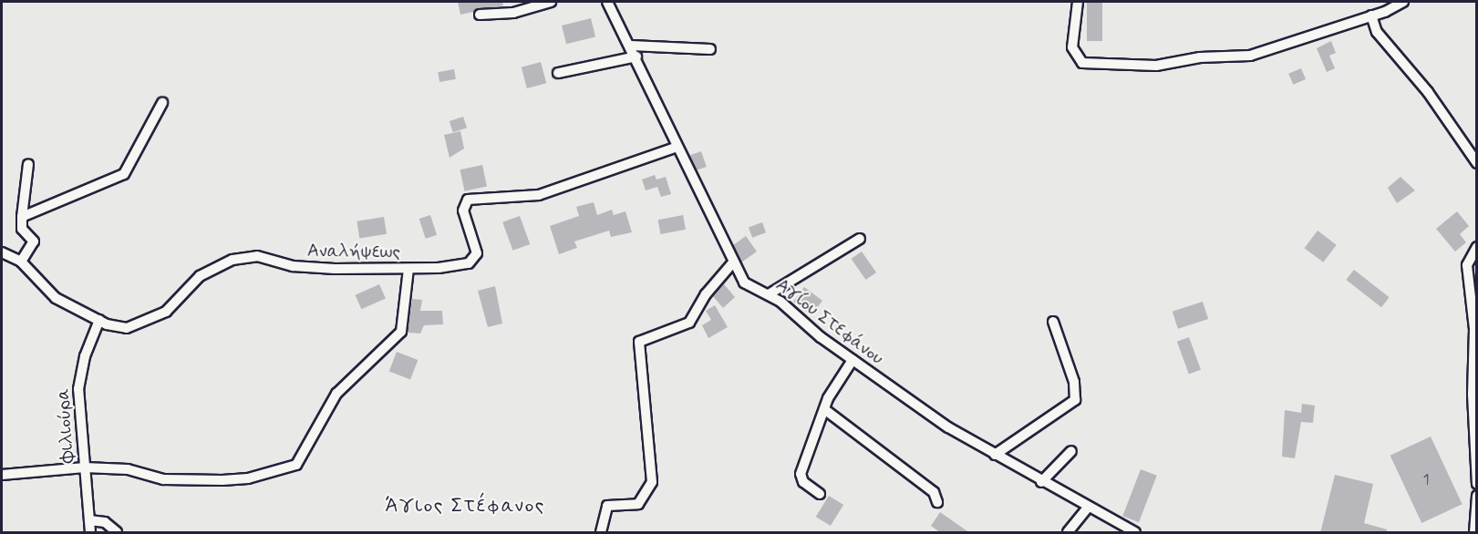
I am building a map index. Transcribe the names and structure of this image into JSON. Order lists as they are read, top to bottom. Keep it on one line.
{"streets":{"street":["Αναλήψεως","Αγίου Στεφάνου","Φιλιούρα"]},"crossings":[["Αναλήψεως","Αγίου Στεφάνου"],["Αναλήψεως","Φιλιούρα"]],"districts":["Άγιος Στέφανος"],"house_numbers":["1"]}
